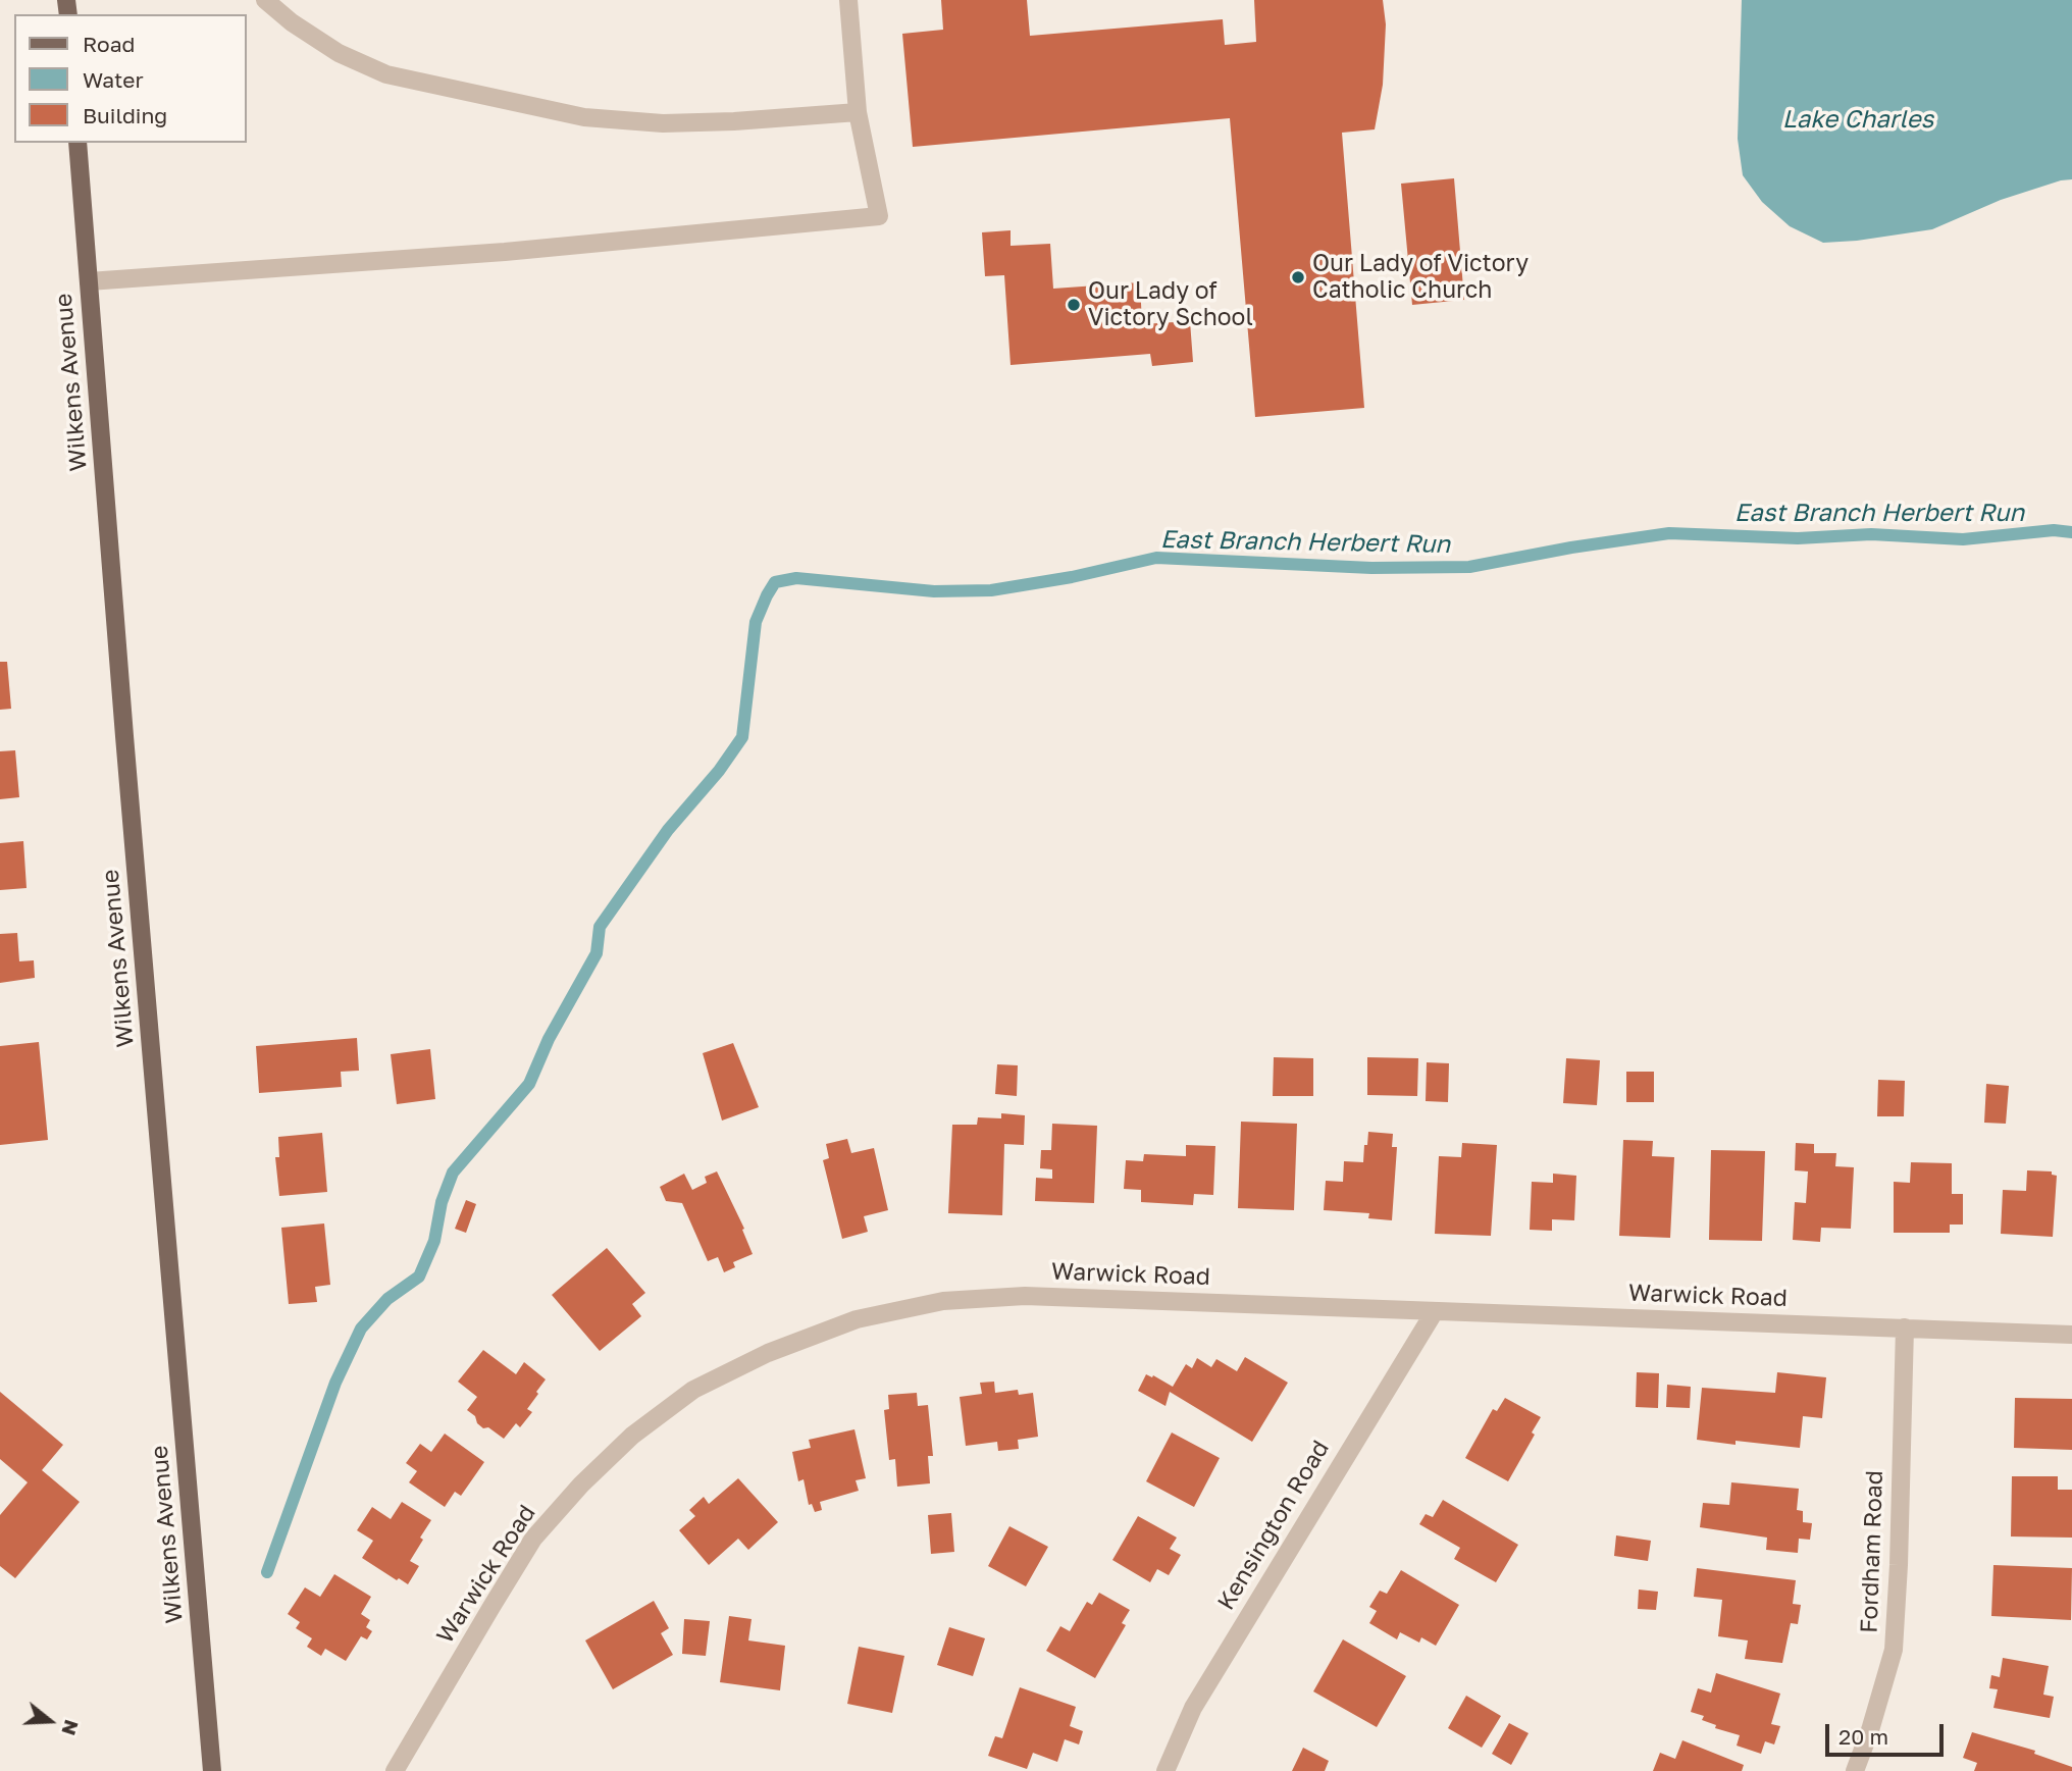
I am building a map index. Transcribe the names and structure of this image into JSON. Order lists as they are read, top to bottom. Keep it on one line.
{"streets":{"main road":["Wilkens Avenue"],"street":["Warwick Road","Kensington Road","Fordham Road"]},"crossings":[["Warwick Road","Kensington Road"],["Warwick Road","Fordham Road"]],"water":["Lake Charles","East Branch Herbert Run"],"places":["Our Lady of Victory Catholic Church","Our Lady of Victory School"],"legend":["Road","Water","Building"],"scale_bar":"20 m","north":"right"}
